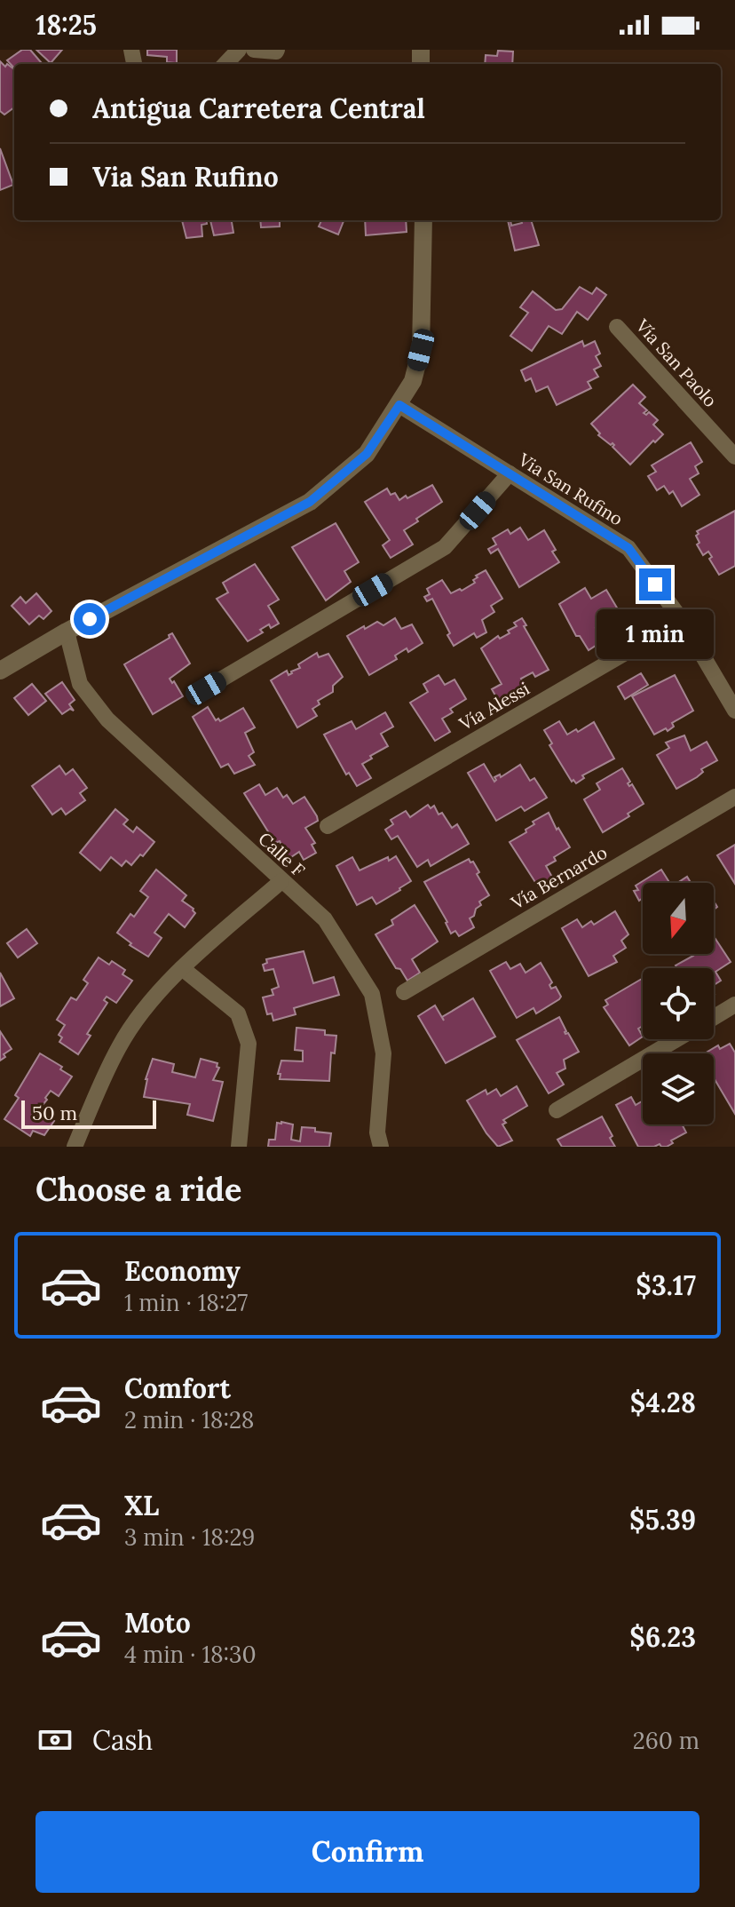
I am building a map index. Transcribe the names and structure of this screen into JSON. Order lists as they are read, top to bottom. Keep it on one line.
{"streets":{"street":["Vía San Paolo","Via San Rufino","Vía Alessi","Calle F","Vía Bernardo"]},"crossings":[["Via San Rufino","Vía Alessi"]],"scale_bar":"50 m","north":"bottom","page":{"status":"18:25","banner":["Antigua Carretera Central","Via San Rufino"],"bubble":"1 min","scale":"50 m","heading":"Choose a ride","list":[{"name":"Economy","note":"1 min · 18:27","value":"$3.17"},{"name":"Comfort","note":"2 min · 18:28","value":"$4.28"},{"name":"XL","note":"3 min · 18:29","value":"$5.39"},{"name":"Moto","note":"4 min · 18:30","value":"$6.23"}],"pay":["Cash","260 m"],"buttons":"Confirm"}}
